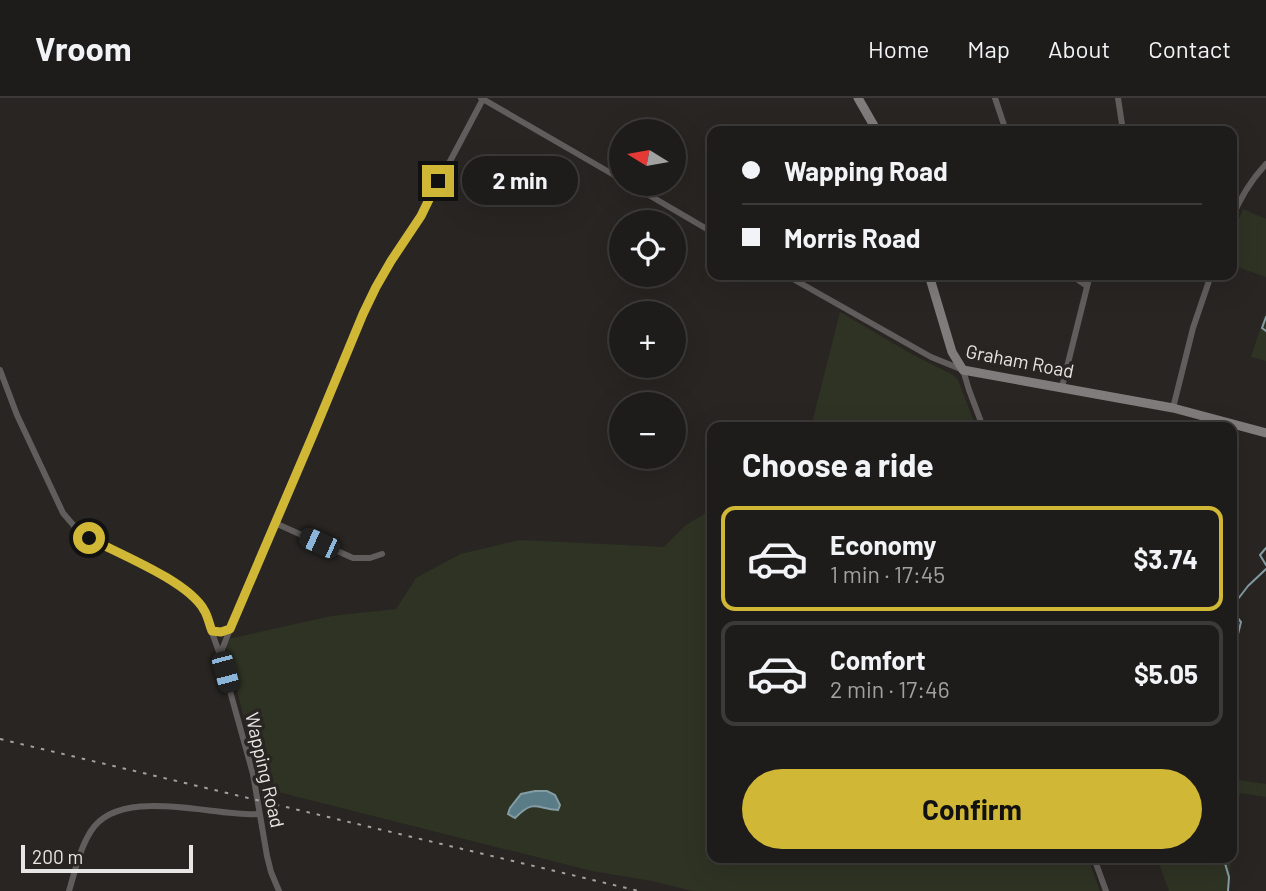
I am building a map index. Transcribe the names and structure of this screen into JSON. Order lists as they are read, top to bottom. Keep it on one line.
{"streets":{"street":["Graham Road","Wapping Road"]},"scale_bar":"200 m","north":"left","page":{"header":"Vroom","nav":["Home","Map","About","Contact"],"map_buttons":["+","−"],"banner":["Wapping Road","Morris Road"],"bubble":"2 min","heading":"Choose a ride","list":[{"name":"Economy","note":"1 min · 17:45","value":"$3.74"},{"name":"Comfort","note":"2 min · 17:46","value":"$5.05"}],"buttons":"Confirm","scale":"200 m"}}
